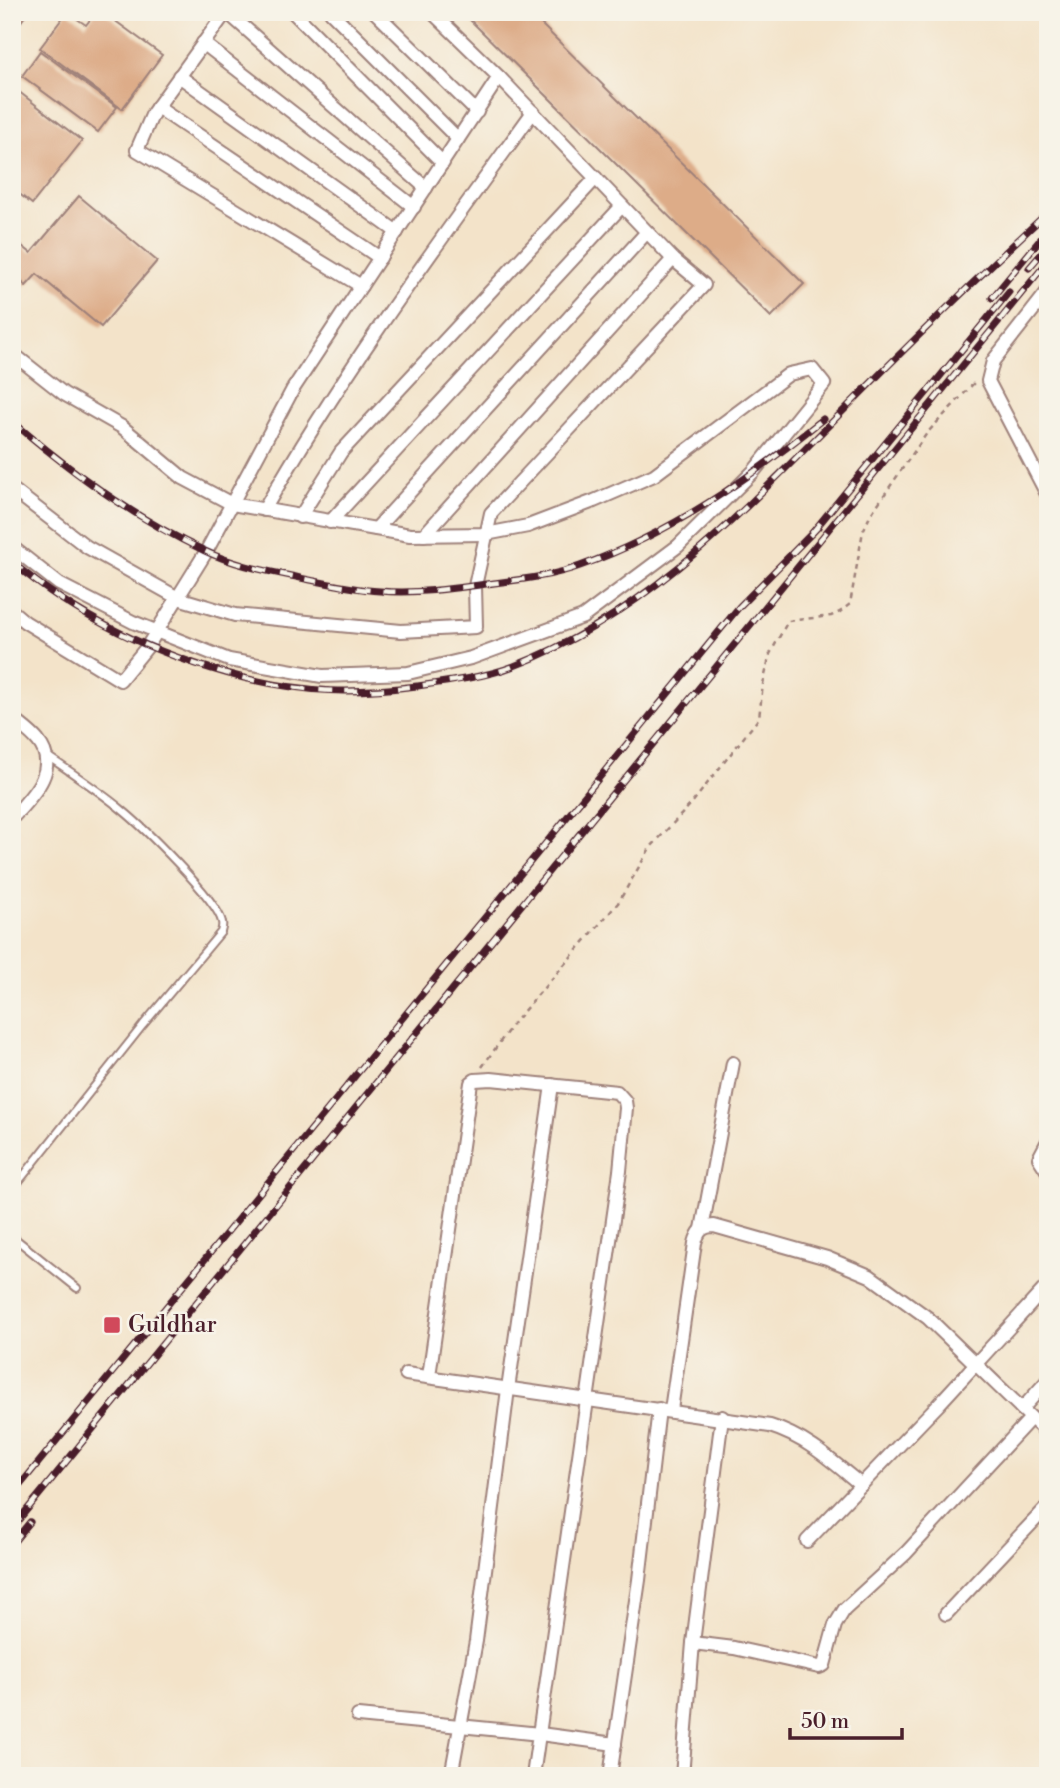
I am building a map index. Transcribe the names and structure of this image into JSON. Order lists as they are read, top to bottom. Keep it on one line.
{"places":{"transit":["Guldhar"]},"scale_bar":"50 m"}
